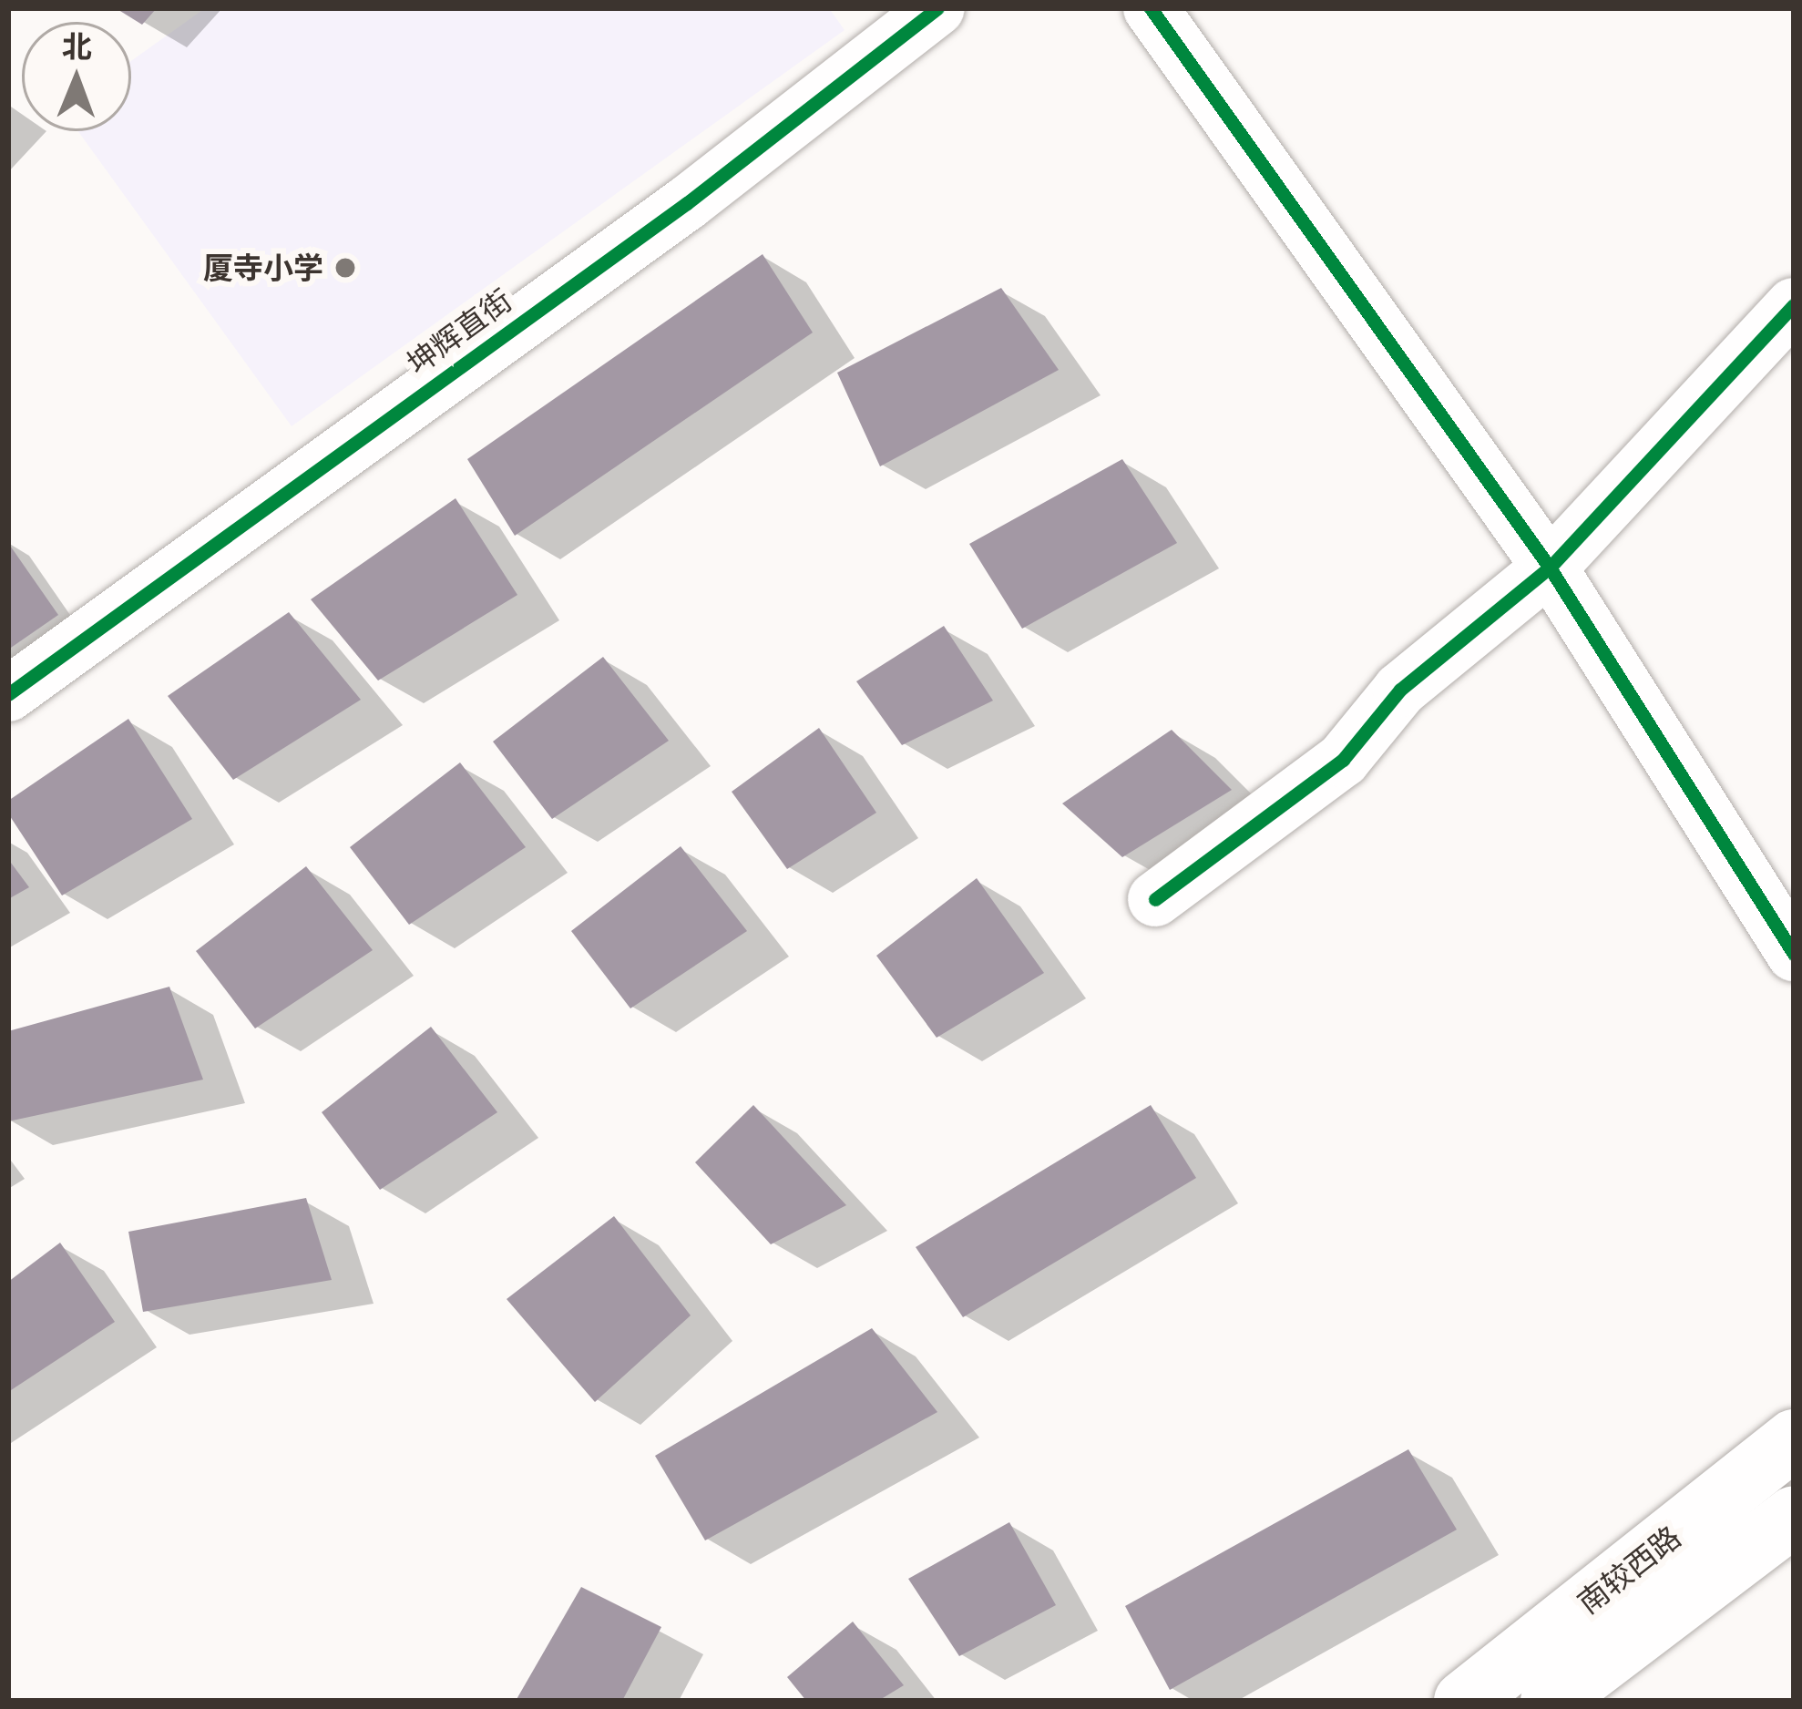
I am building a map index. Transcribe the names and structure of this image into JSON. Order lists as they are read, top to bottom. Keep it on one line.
{"streets":{"main road":["南较西路"],"street":["坤辉直街"]},"places":["厦寺小学"],"north":"top"}
